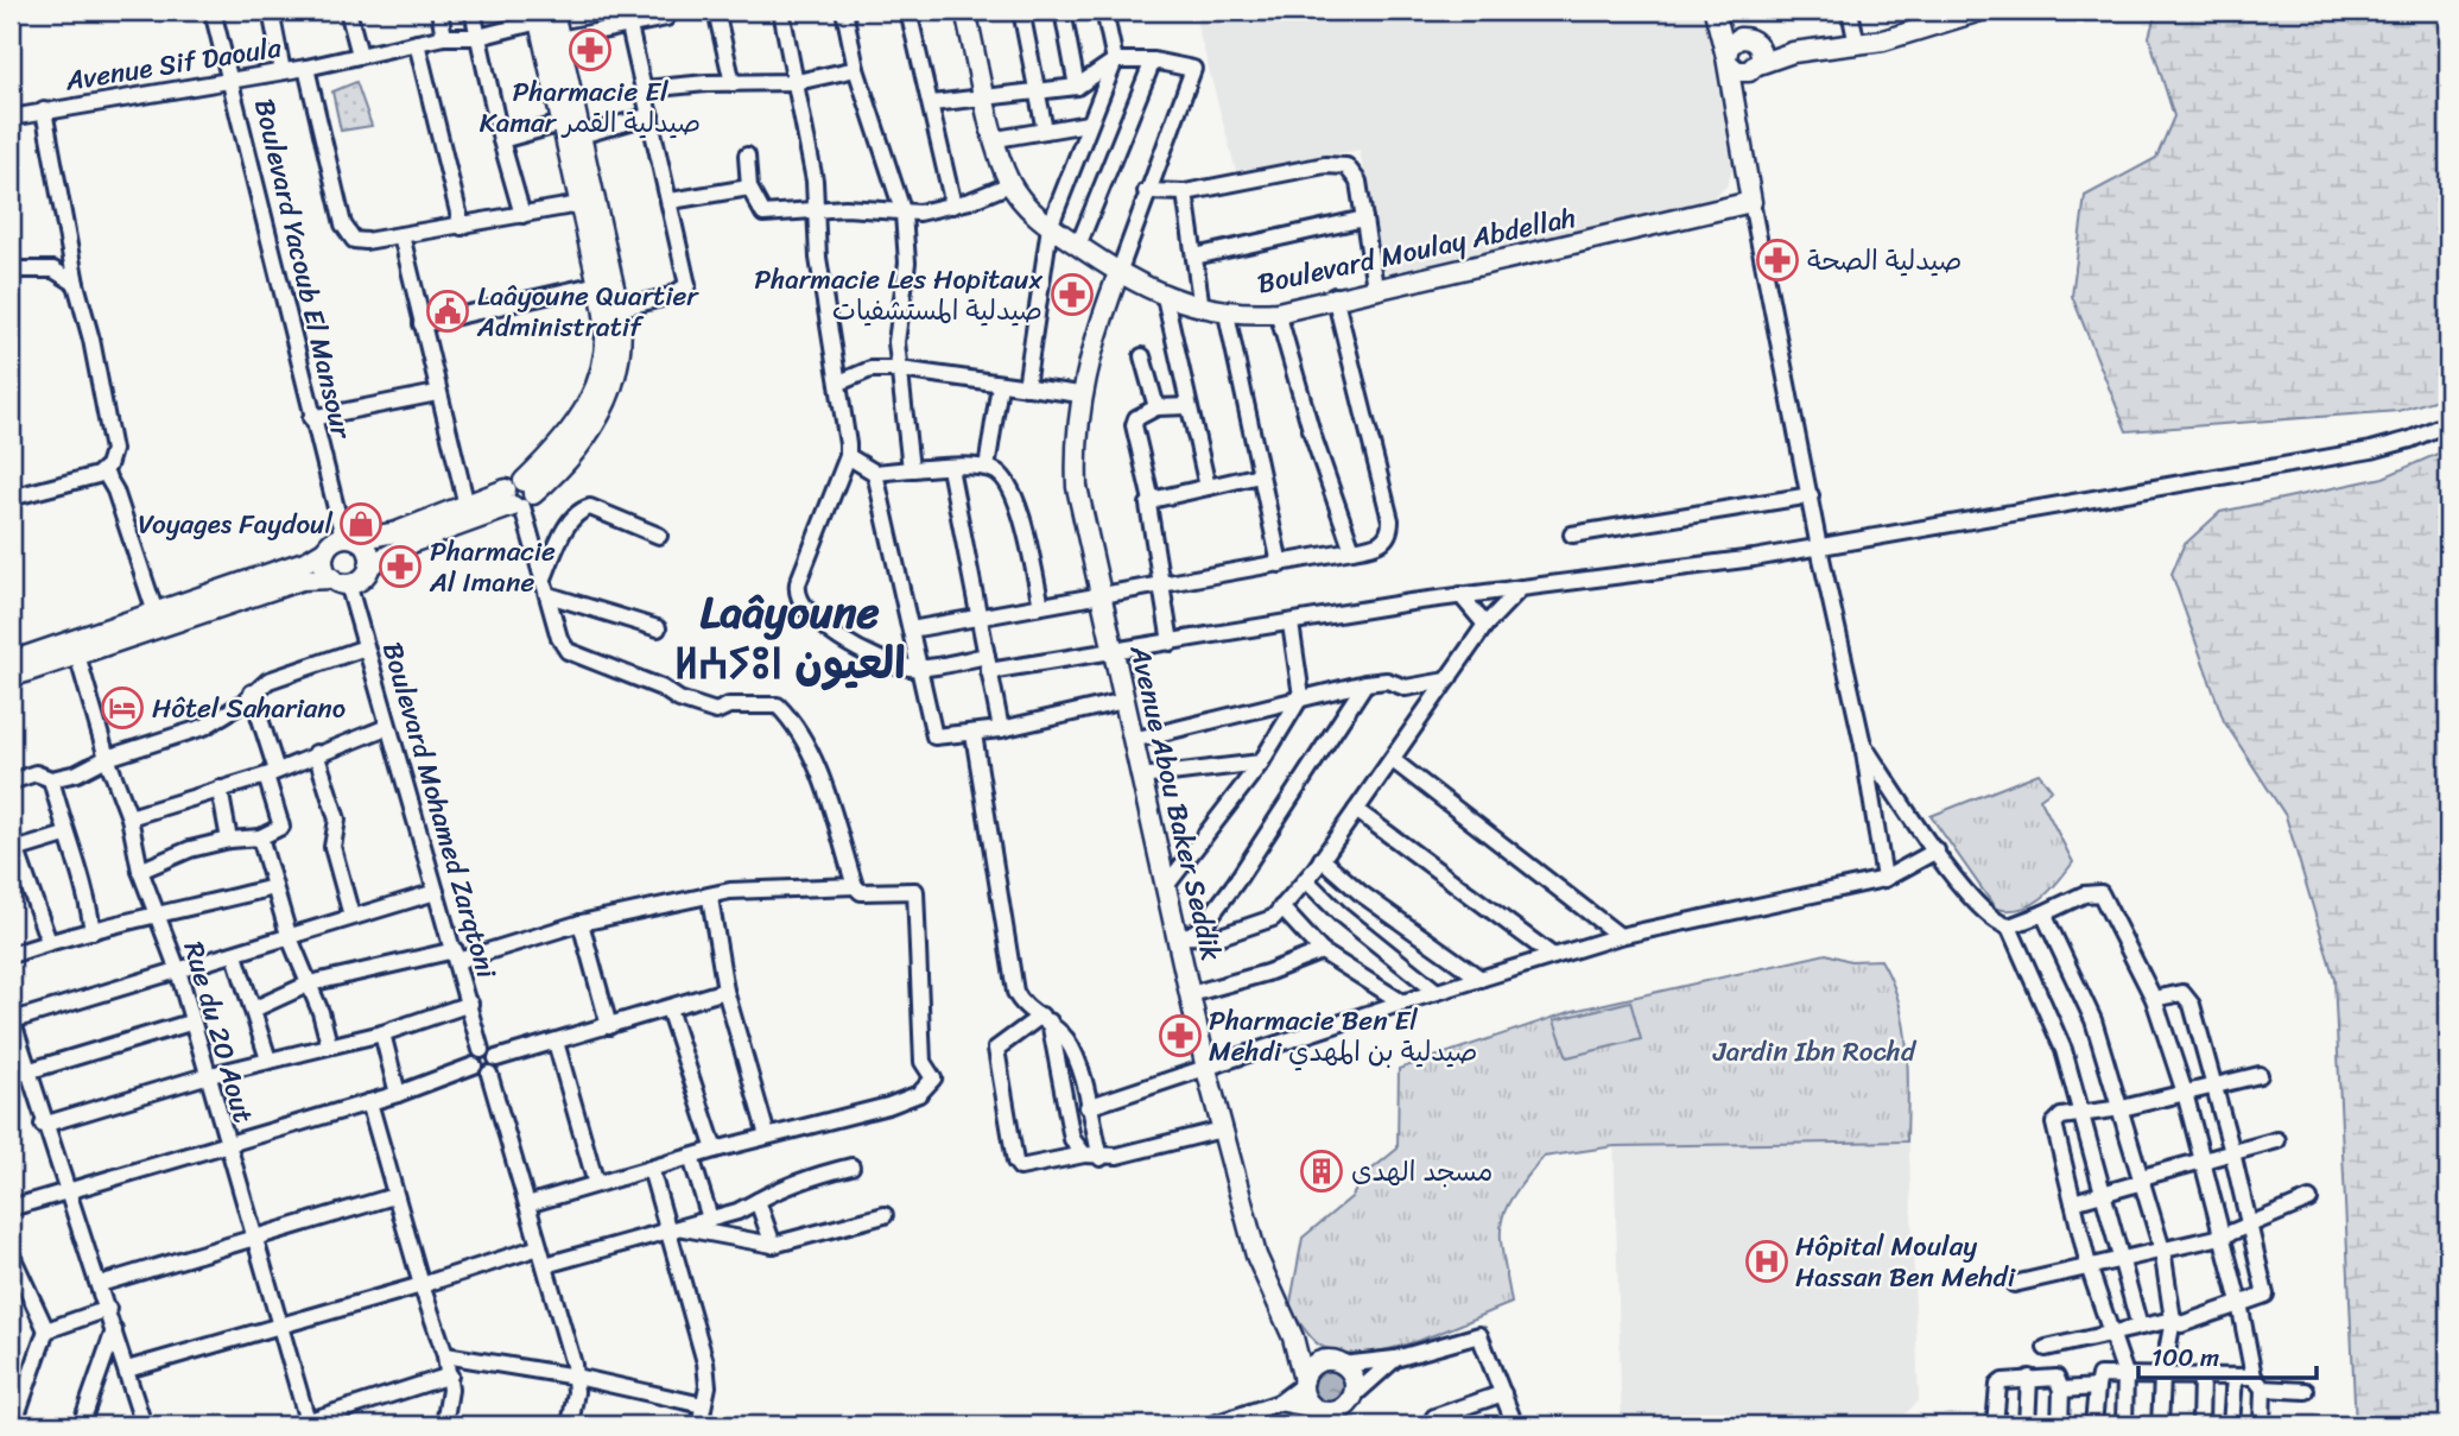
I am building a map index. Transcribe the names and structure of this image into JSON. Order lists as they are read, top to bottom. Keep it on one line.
{"streets":{"main road":["Boulevard Moulay Abdellah","Avenue Abou Baker Seddik"],"street":["Avenue Sif Daoula","Boulevard Yacoub El Mansour","Boulevard Mohamed Zarqtoni","Rue du 20 Aout"]},"crossings":[["Avenue Sif Daoula","Boulevard Yacoub El Mansour"],["Boulevard Moulay Abdellah","Avenue Abou Baker Seddik"],["Boulevard Yacoub El Mansour","Boulevard Mohamed Zarqtoni"]],"districts":["Laâyoune ⵍⵄⵢⵓⵏ العيون"],"parks":["Jardin Ibn Rochd"],"places":{"pharmacy":["Pharmacie El Kamar صيدلية القمر","صيدلية الصحة","Pharmacie Les Hopitaux صيدلية المستشفيات","Pharmacie Al Imane","Pharmacie Ben El Mehdi صيدلية بن المهدي"],"public building":["Laâyoune Quartier Administratif"],"shop":["Voyages Faydoul"],"hotel":["Hôtel Sahariano"],"building":["مسجد الهدى"],"hospital":["Hôpital Moulay Hassan Ben Mehdi"]},"scale_bar":"100 m"}
